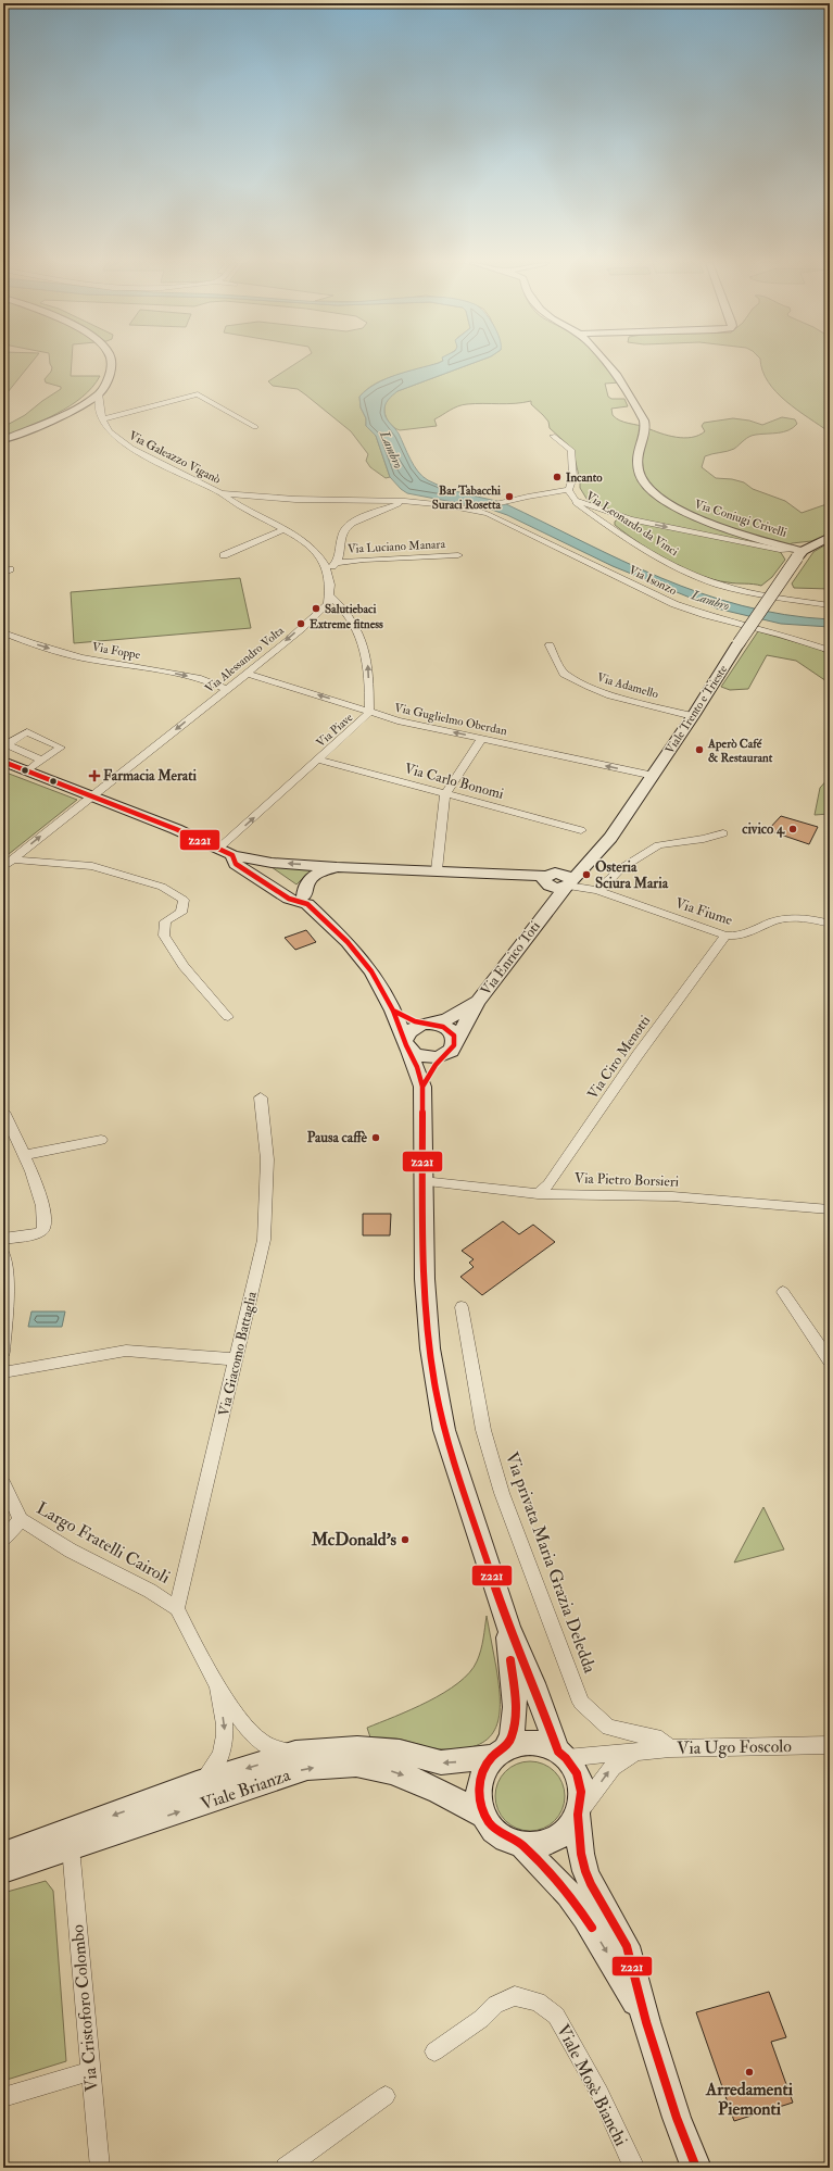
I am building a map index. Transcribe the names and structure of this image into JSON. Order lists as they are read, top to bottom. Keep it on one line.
{"streets":{"main road":["Viale Trento e Trieste","Via Enrico Toti","Viale Brianza"],"street":["Via Galeazzo Viganò","Via Coniugi Crivelli","Via Leonardo da Vinci","Via Luciano Manara","Via Isonzo","Via Foppe","Via Alessandro Volta","Via Adamello","Via Guglielmo Oberdan","Via Piave","Via Carlo Bonomi","Via Fiume","Via Ciro Menotti","Via Pietro Borsieri","Via Giacomo Battaglia","Largo Fratelli Cairoli","Via privata Maria Grazia Deledda","Via Ugo Foscolo","Via Cristoforo Colombo","Viale Mosè Bianchi"]},"crossings":[["Via Coniugi Crivelli","Viale Trento e Trieste"],["Via Foppe","Via Alessandro Volta"],["Via Alessandro Volta","Via Guglielmo Oberdan"],["Via Alessandro Volta","Via Piave"],["Via Adamello","Viale Trento e Trieste"],["Viale Trento e Trieste","Via Guglielmo Oberdan"],["Viale Trento e Trieste","Via Enrico Toti"],["Via Guglielmo Oberdan","Via Piave"],["Via Piave","Via Carlo Bonomi"],["Via Fiume","Via Enrico Toti"],["Via Fiume","Via Ciro Menotti"],["Via Ciro Menotti","Via Pietro Borsieri"],["Via Giacomo Battaglia","Largo Fratelli Cairoli"],["Via privata Maria Grazia Deledda","Via Ugo Foscolo"],["Via Ugo Foscolo","Viale Brianza"],["Viale Brianza","Via Cristoforo Colombo"]],"one_way":["Via Foppe","Via Guglielmo Oberdan","Via Piave"],"water":["Lambro"],"places":{"other":["Incanto","Bar Tabacchi Suraci Rosetta","Salutiebaci","Extreme fitness","Aperò Café & Restaurant","civico 4","Osteria Sciura Maria","Pausa caffè","McDonald's","Arredamenti Piemonti"],"health":["Farmacia Merati"]},"lines":["transit line z221"]}
